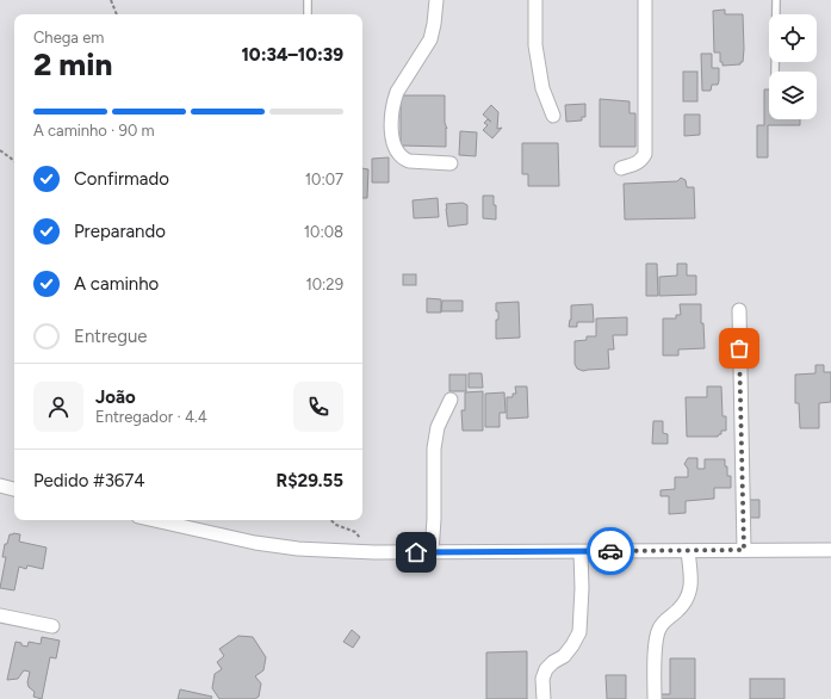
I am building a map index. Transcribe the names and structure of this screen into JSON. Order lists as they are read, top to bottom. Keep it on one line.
{"page":{"heading":["2 min","Chega em","10:34–10:39"],"panel":["João","Entregador · 4.4","Pedido #3674","R$29.55"],"bar":"A caminho · 90 m","list":[["Confirmado","10:07"],["Preparando","10:08"],["A caminho","10:29"],"Entregue"]}}
